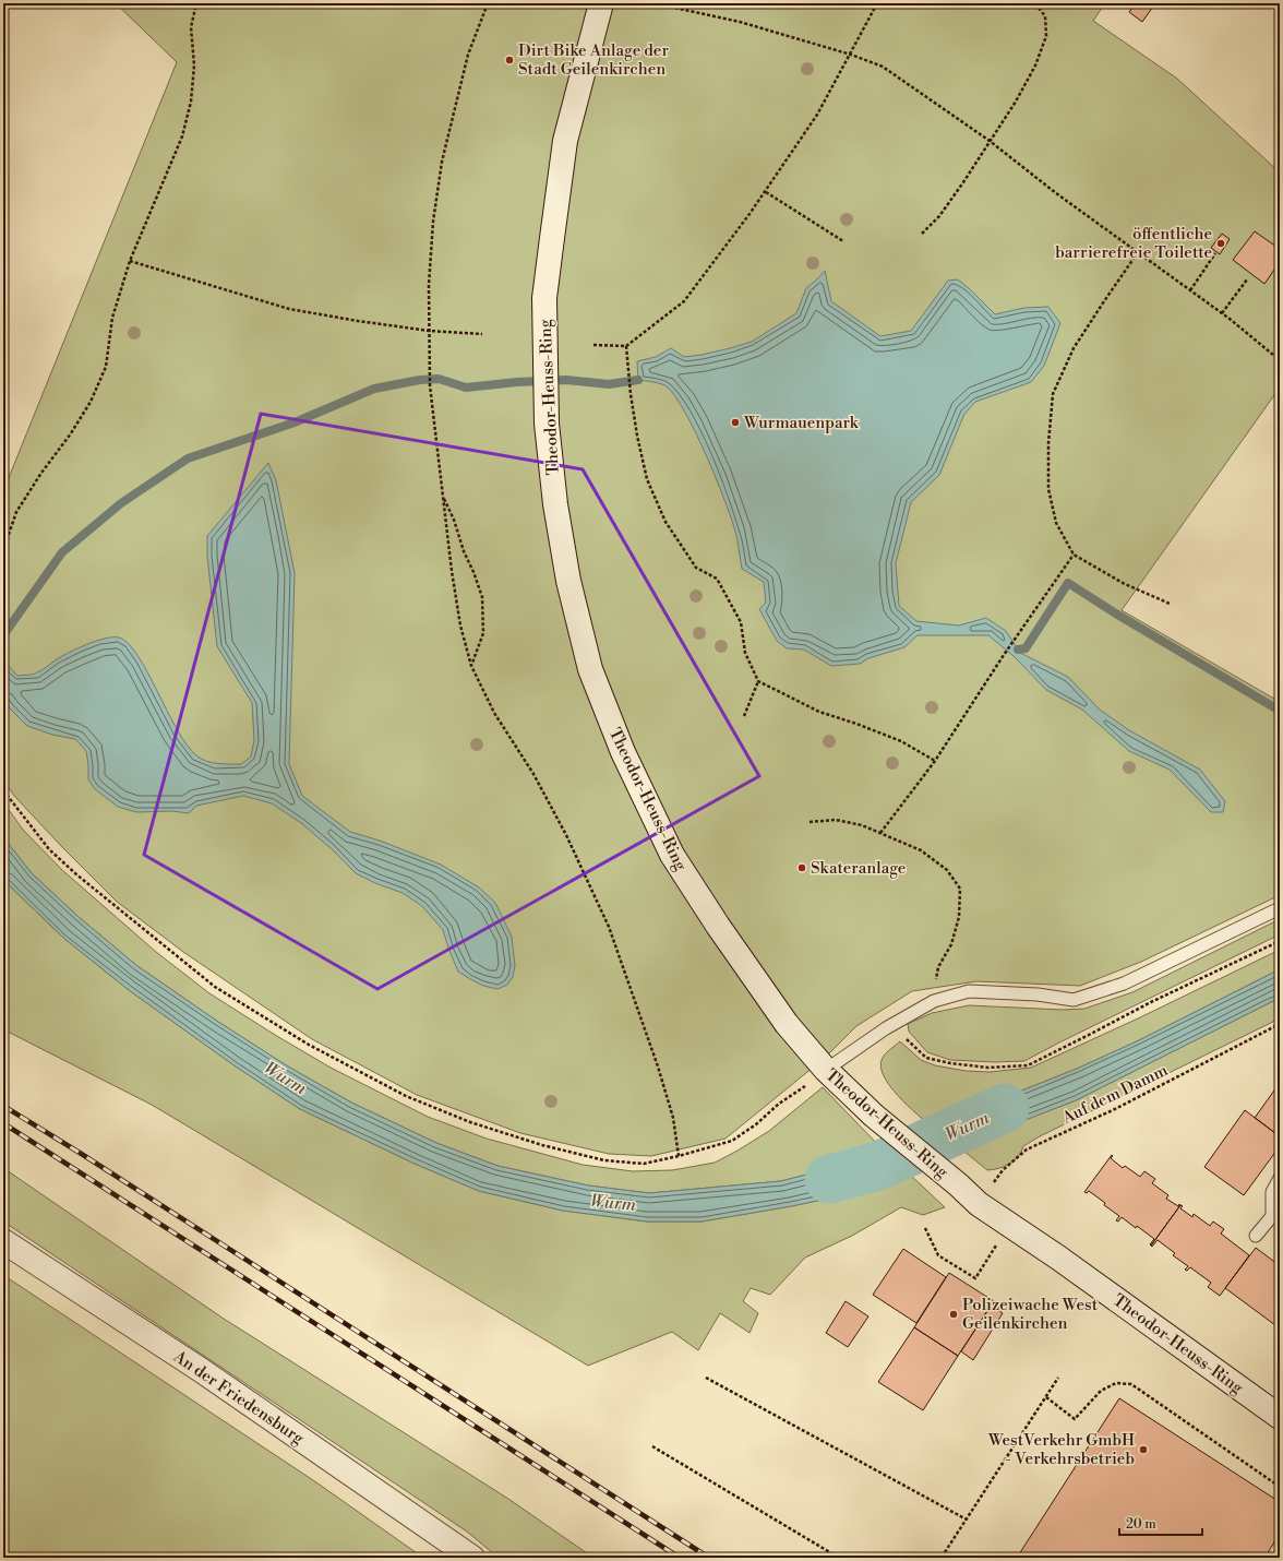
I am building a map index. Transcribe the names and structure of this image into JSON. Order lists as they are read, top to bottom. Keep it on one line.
{"streets":{"main road":["Theodor-Heuss-Ring","An der Friedensburg"],"path":["Auf dem Damm"]},"crossings":[["Theodor-Heuss-Ring","Auf dem Damm"]],"water":["Wurm"],"places":["Dirt Bike Anlage der Stadt Geilenkirchen","öffentliche barrierefreie Toilette","Wurmauenpark","Skateranlage","Polizeiwache West Geilenkirchen","WestVerkehr GmbH - Verkehrsbetrieb"],"scale_bar":"20 m"}
